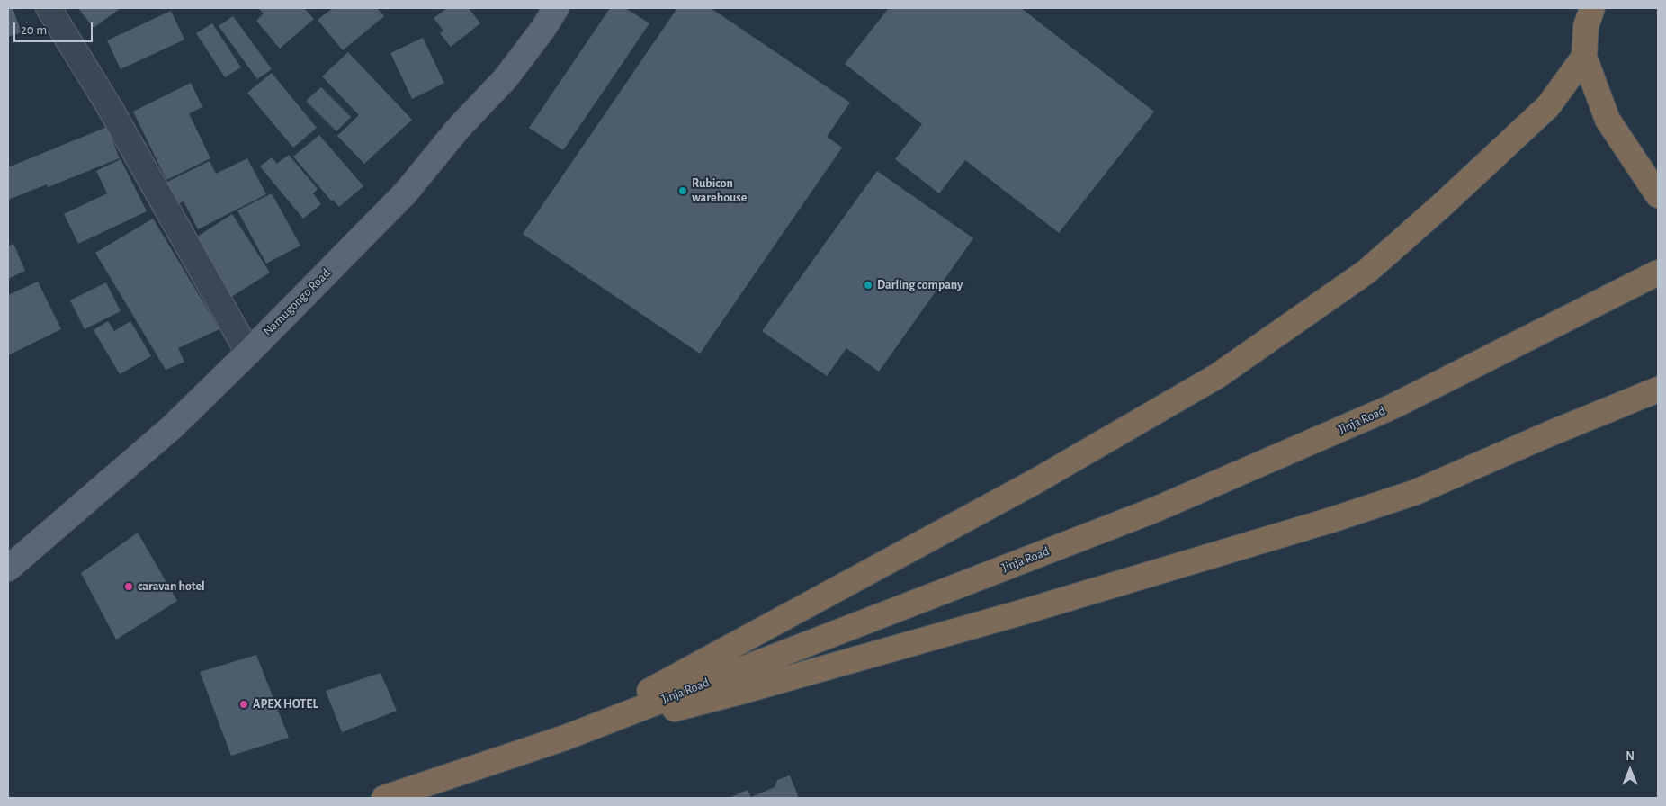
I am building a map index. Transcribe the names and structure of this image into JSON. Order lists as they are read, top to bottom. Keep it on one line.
{"streets":{"highway":["Jinja Road"],"main road":["Namugongo Road"]},"places":["Rubicon warehouse","Darling company","caravan hotel","APEX HOTEL"],"scale_bar":"20 m","north":"top"}
